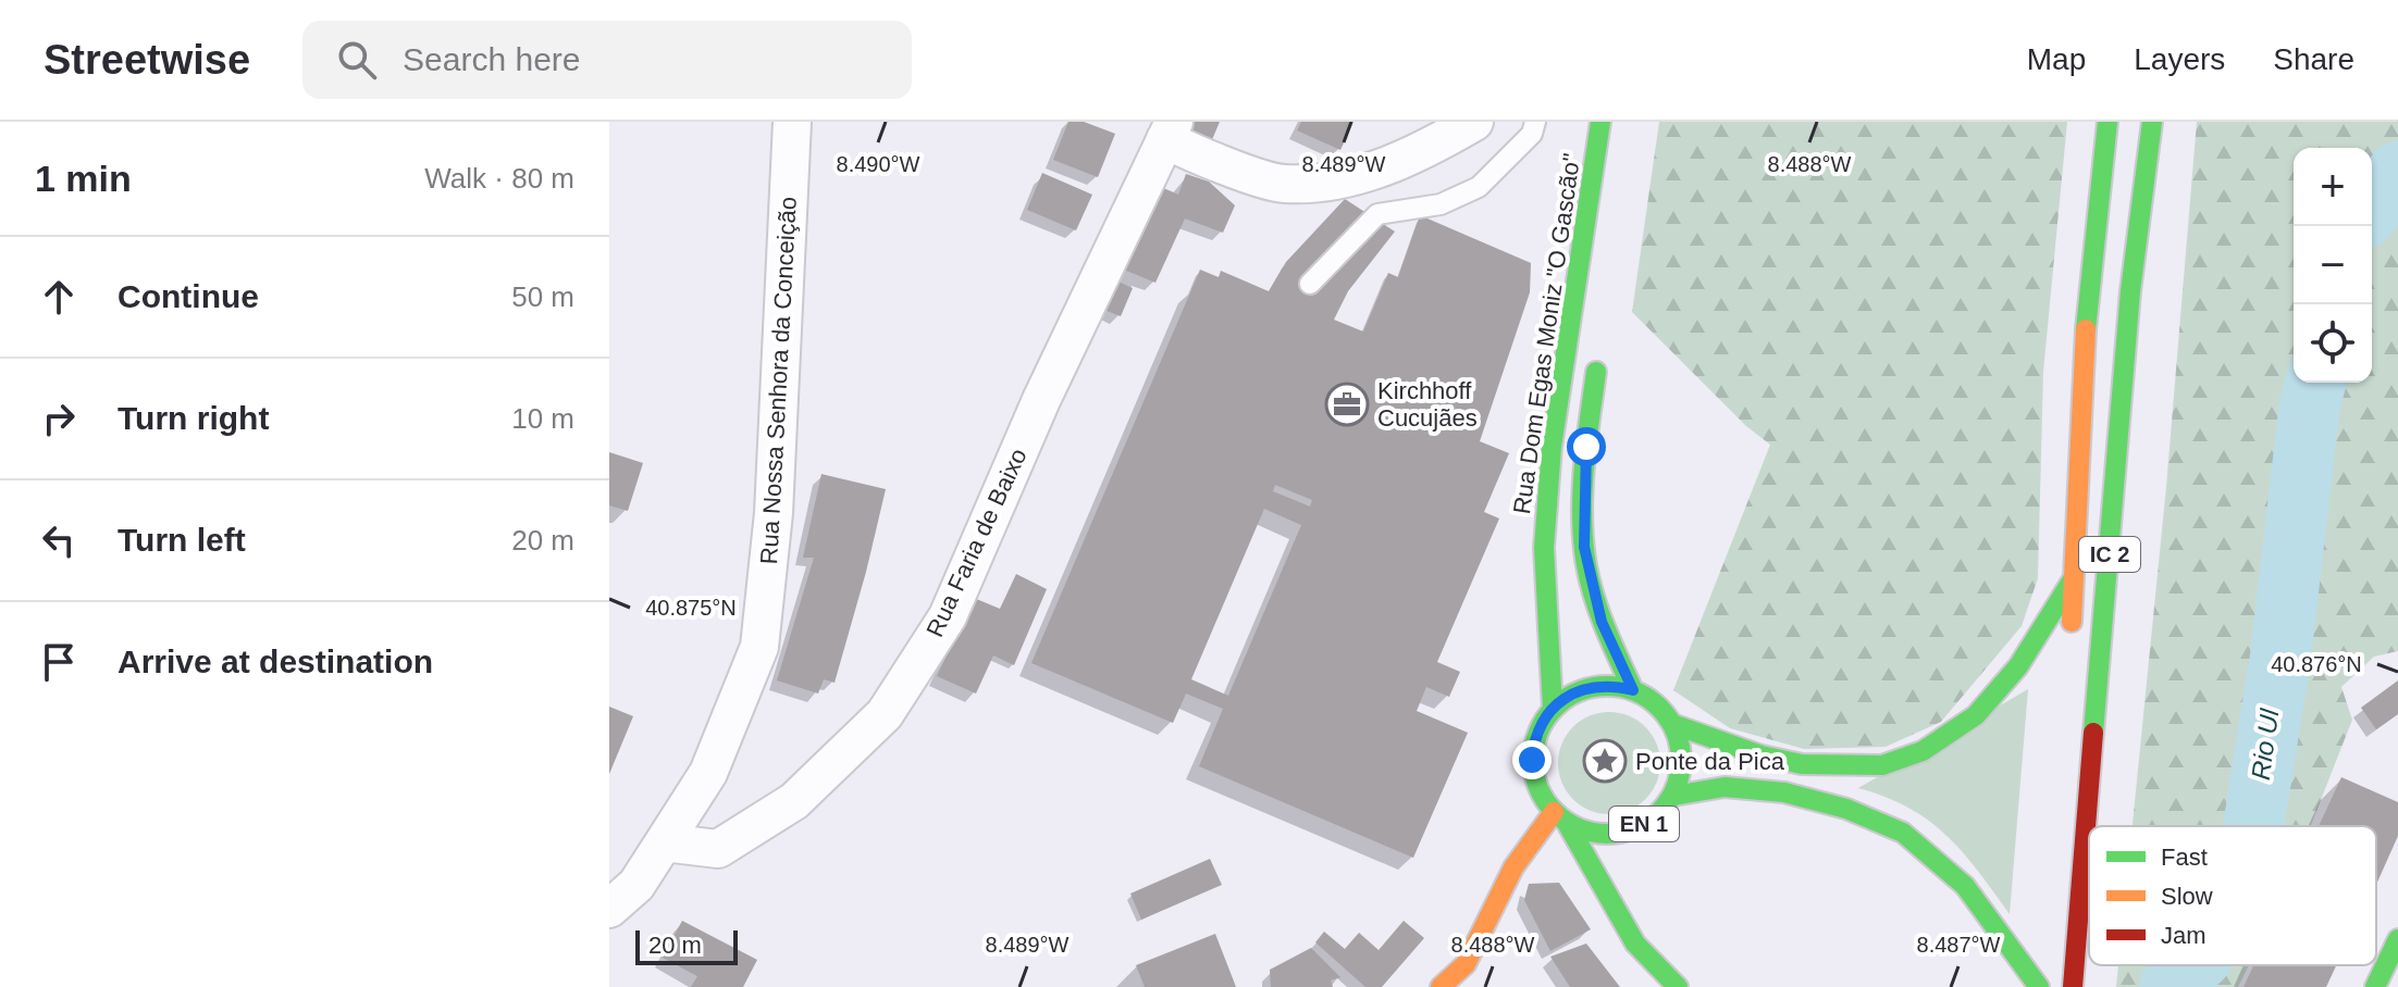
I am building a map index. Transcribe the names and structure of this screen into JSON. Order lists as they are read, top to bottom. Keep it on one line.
{"streets":{"main road":["Rua Dom Egas Moniz \"O Gascão\"","IC 2","EN 1"],"street":["Rua Nossa Senhora da Conceição","Rua Faria de Baixo"]},"crossings":[["Rua Dom Egas Moniz \"O Gascão\"","EN 1"],["Rua Nossa Senhora da Conceição","Rua Faria de Baixo"]],"water":["Rio Ul"],"places":{"office":["Kirchhoff Cucujães"],"place":["Ponte da Pica"]},"legend":["Fast","Slow","Jam"],"scale_bar":"20 m","page":{"header":"Streetwise","search":"Search here","nav":["Map","Layers","Share"],"heading":["1 min","Walk · 80 m"],"map_buttons":["+","−"],"list":[["Continue","50 m"],["Turn right","10 m"],["Turn left","20 m"],"Arrive at destination"],"scale":"20 m"},"coordinates":["8.490°W","8.489°W","8.488°W","40.875°N","40.876°N","8.487°W"]}
